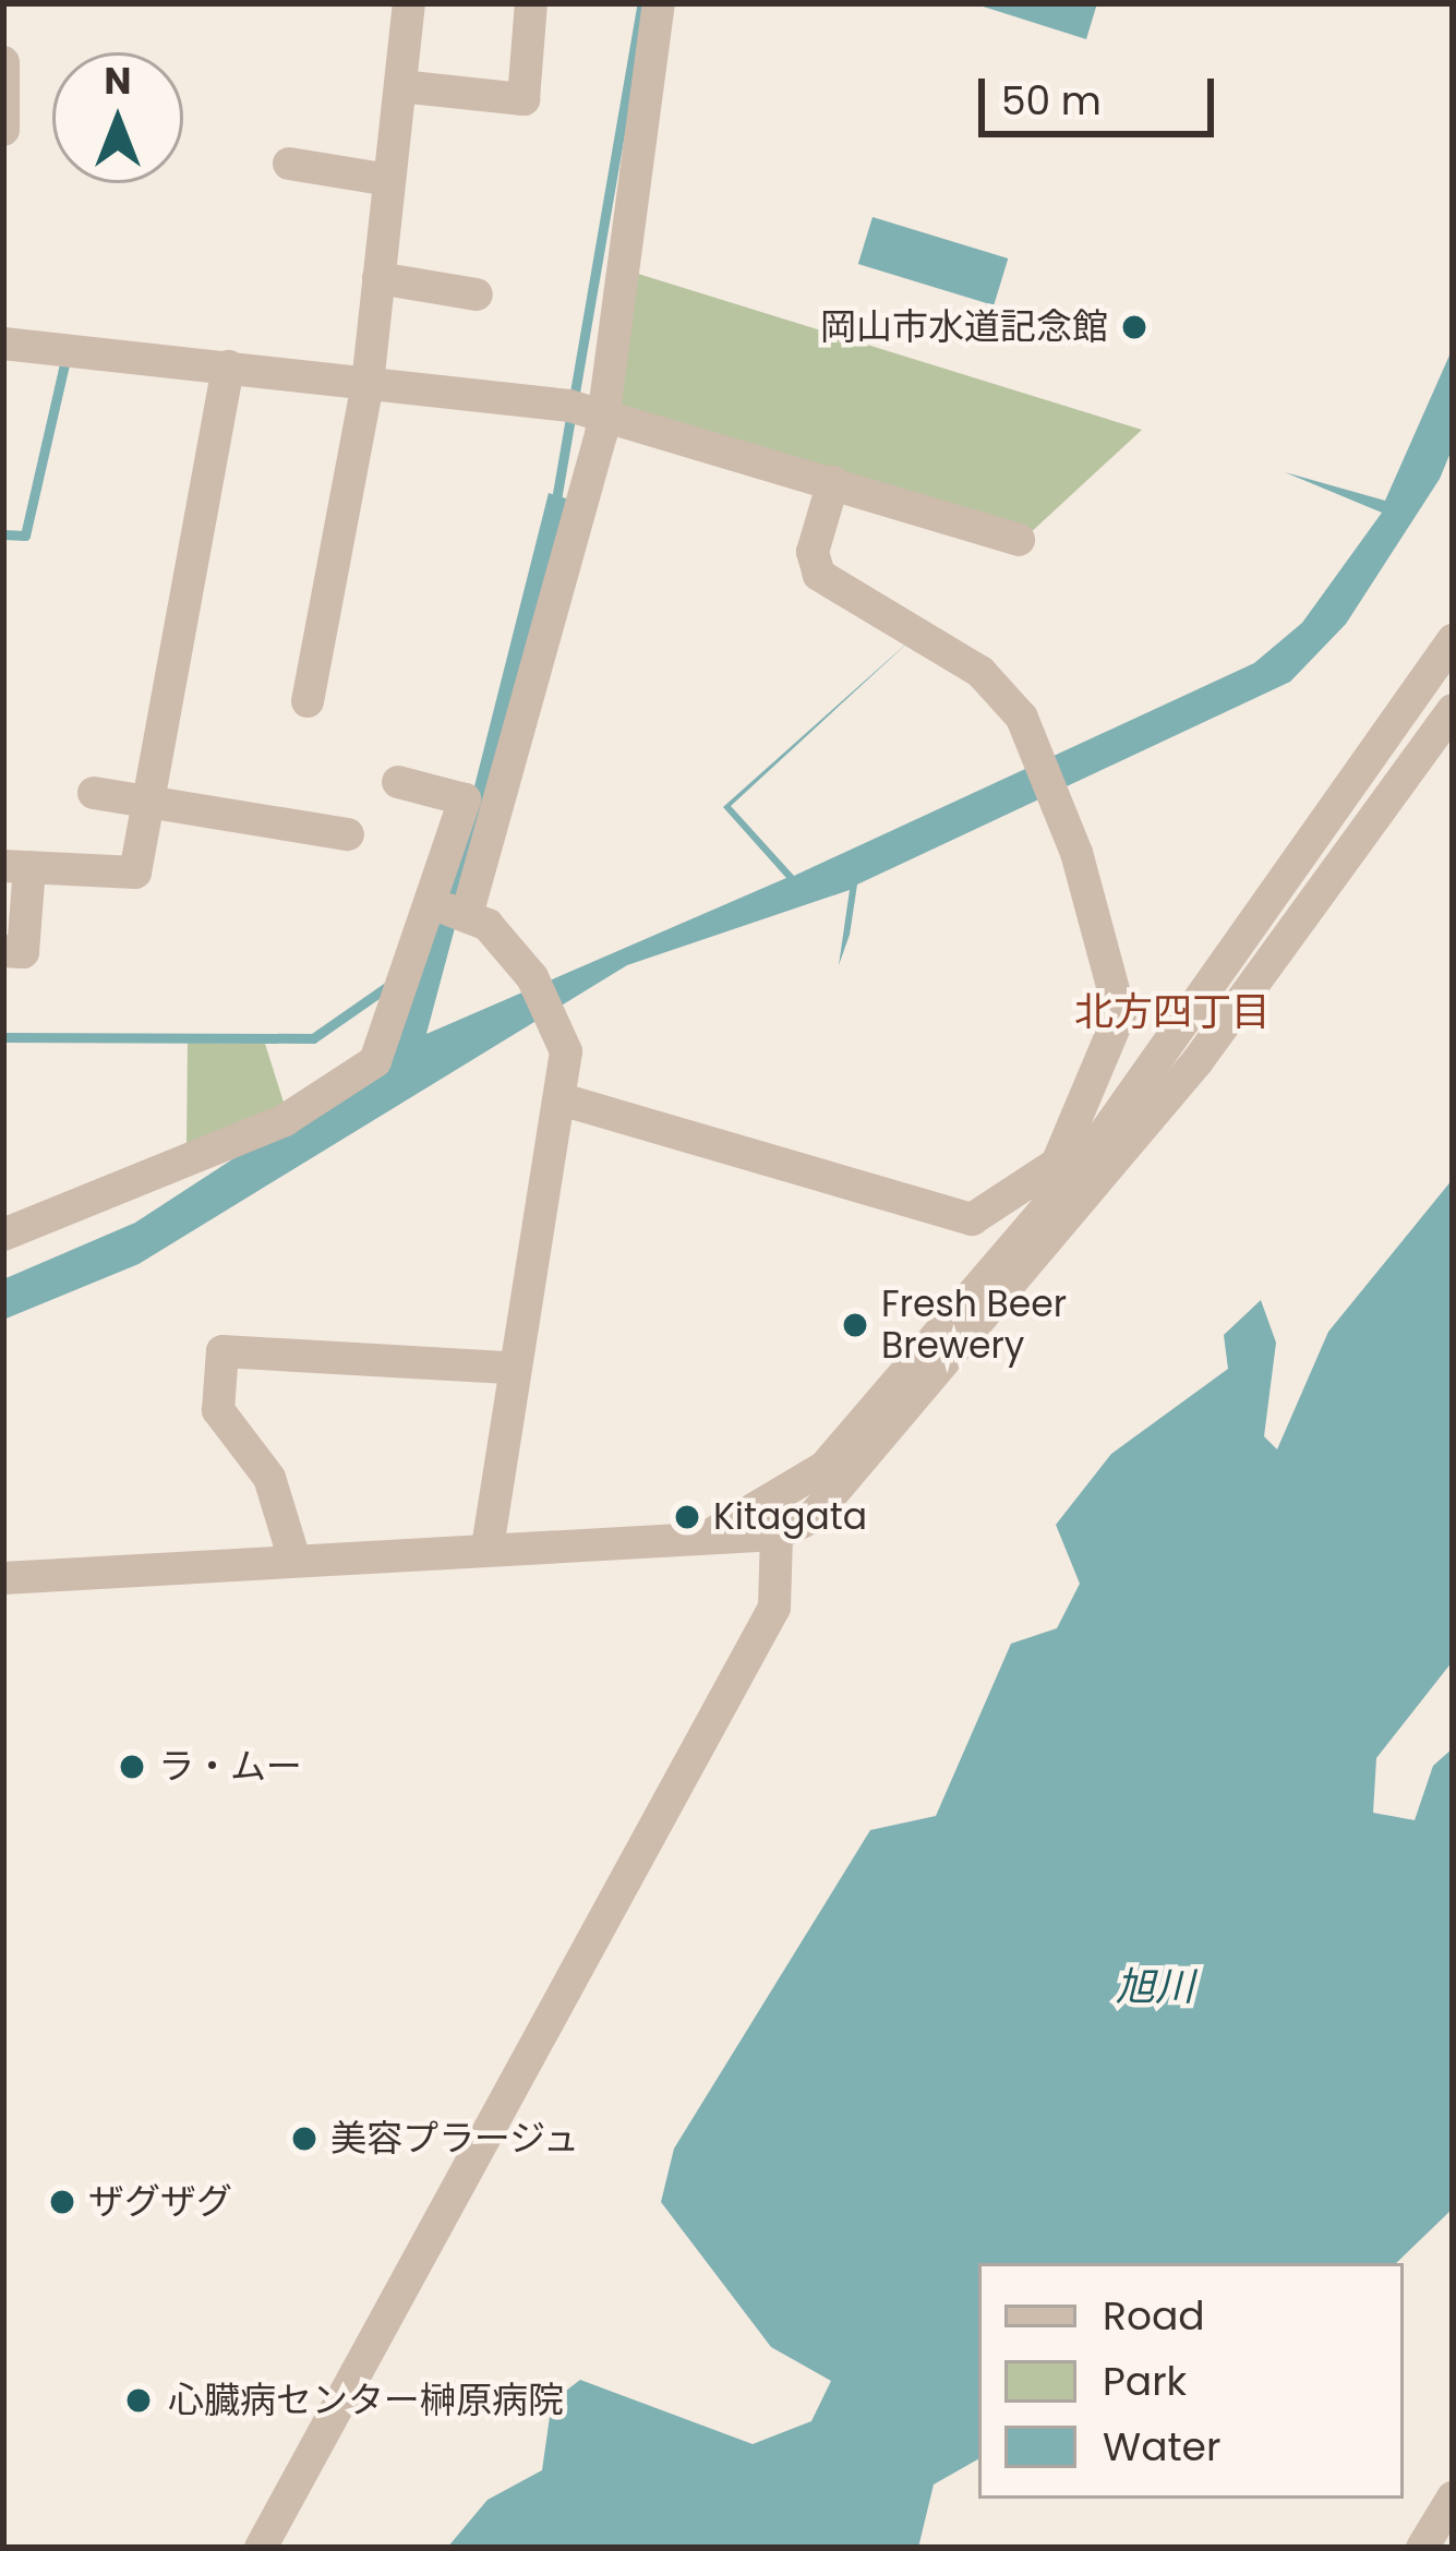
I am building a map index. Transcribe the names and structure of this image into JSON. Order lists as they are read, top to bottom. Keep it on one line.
{"districts":["北方四丁目"],"water":["旭川"],"places":["岡山市水道記念館","Fresh Beer Brewery","Kitagata","ラ・ムー","美容プラージュ","ザグザグ","心臓病センター榊原病院"],"legend":["Road","Park","Water"],"scale_bar":"50 m","north":"top"}
